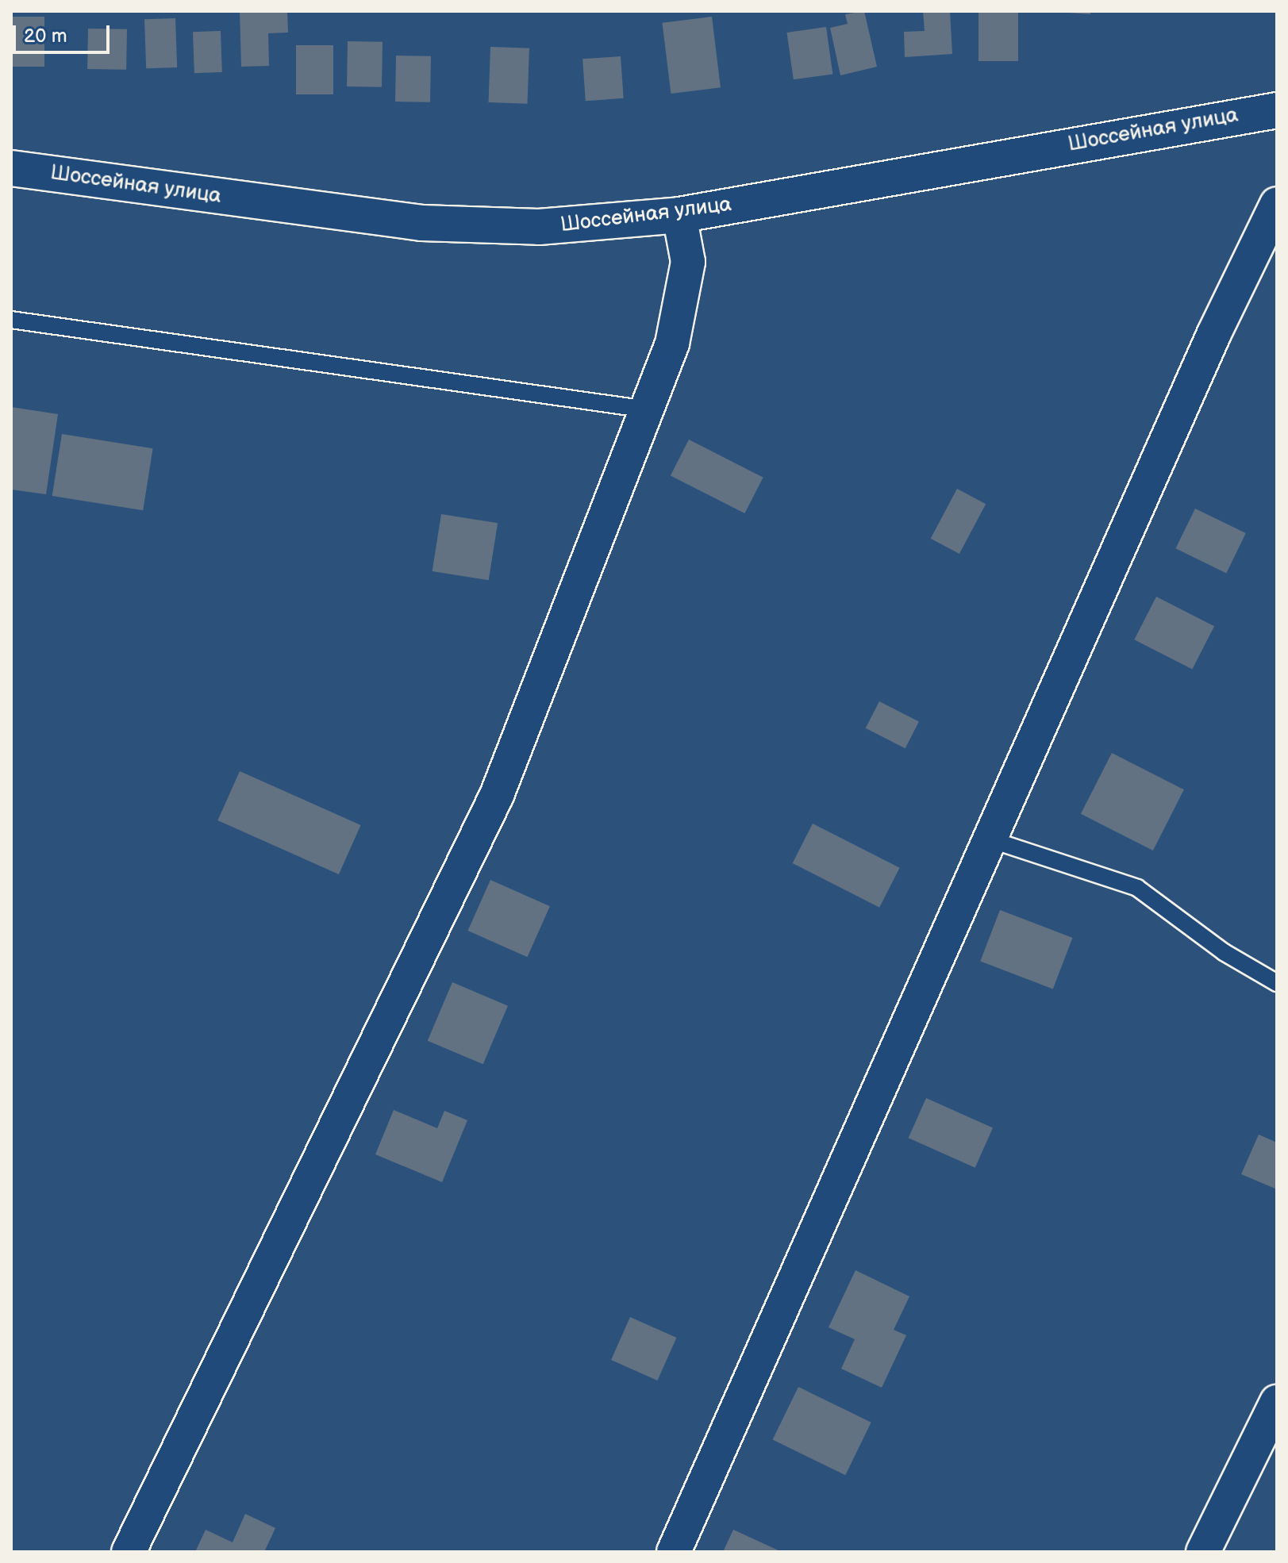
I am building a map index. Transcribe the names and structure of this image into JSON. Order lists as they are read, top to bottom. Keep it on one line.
{"streets":{"main road":["Шоссейная улица"]},"scale_bar":"20 m"}
